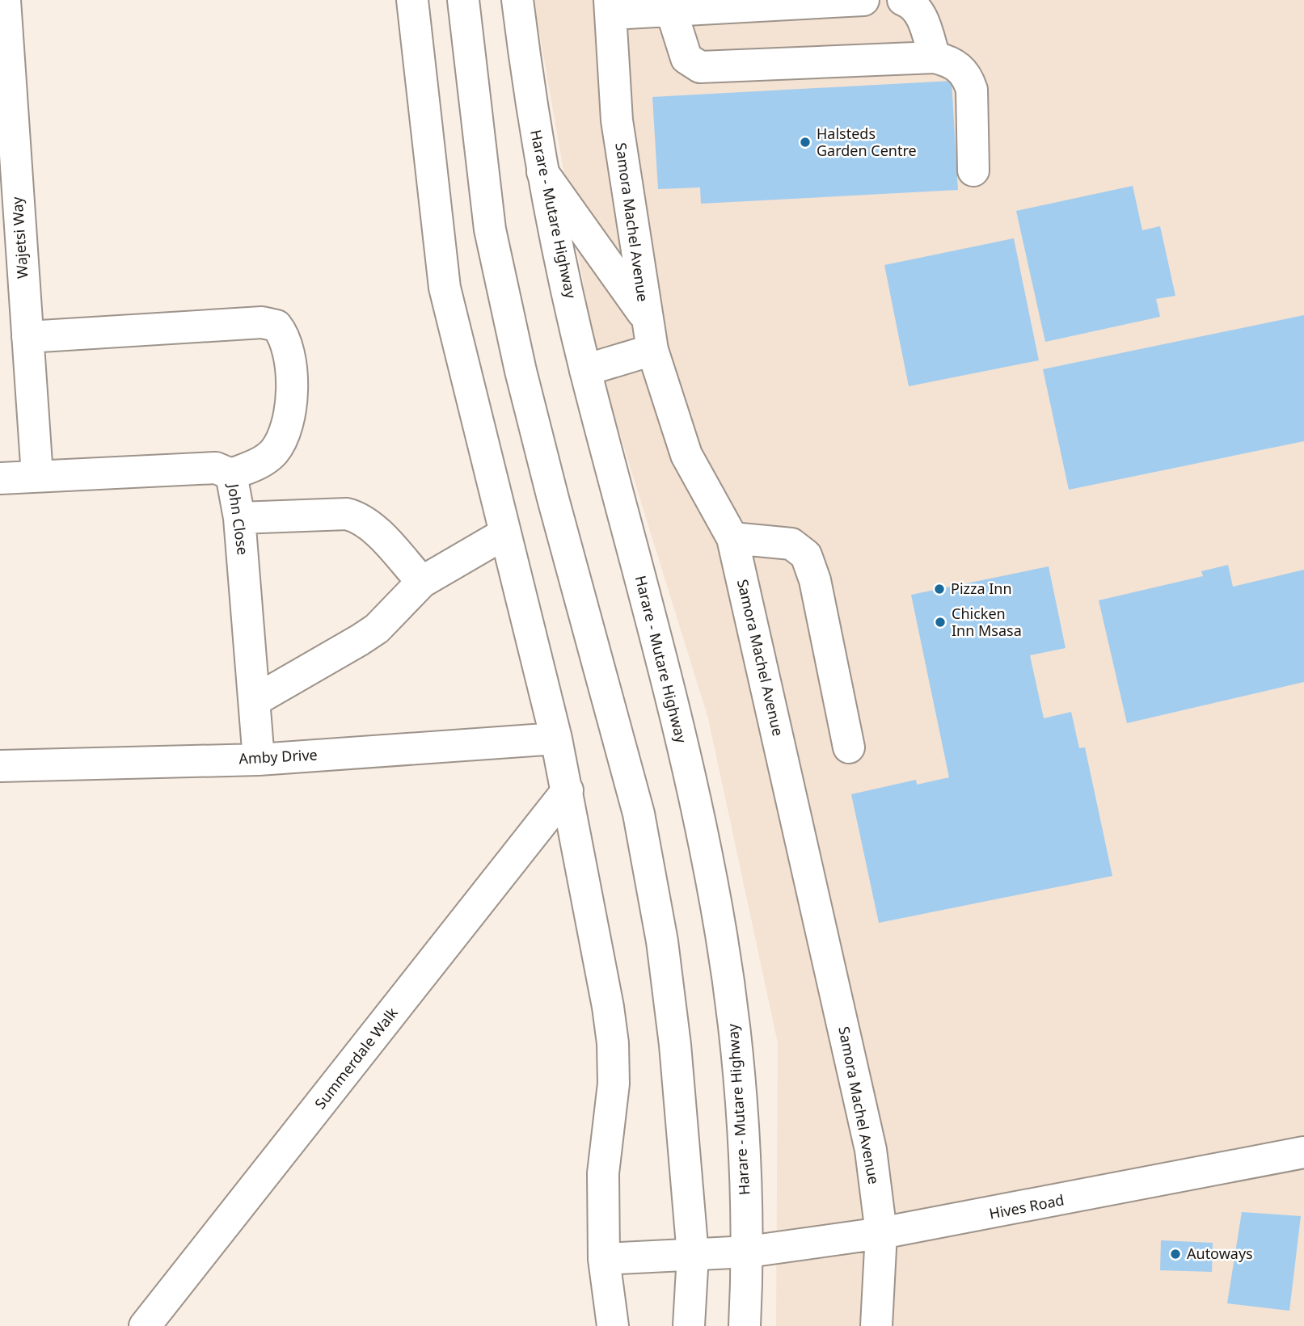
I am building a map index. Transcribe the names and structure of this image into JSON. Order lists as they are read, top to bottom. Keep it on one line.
{"streets":{"main road":["Harare - Mutare Highway","Samora Machel Avenue","Wajetsi Way","John Close","Amby Drive","Summerdale Walk","Hives Road"]},"crossings":[["Harare - Mutare Highway","Hives Road"],["Samora Machel Avenue","Hives Road"],["Wajetsi Way","John Close"],["John Close","Amby Drive"]],"places":["Halsteds Garden Centre","Pizza Inn","Chicken Inn Msasa","Autoways"]}
